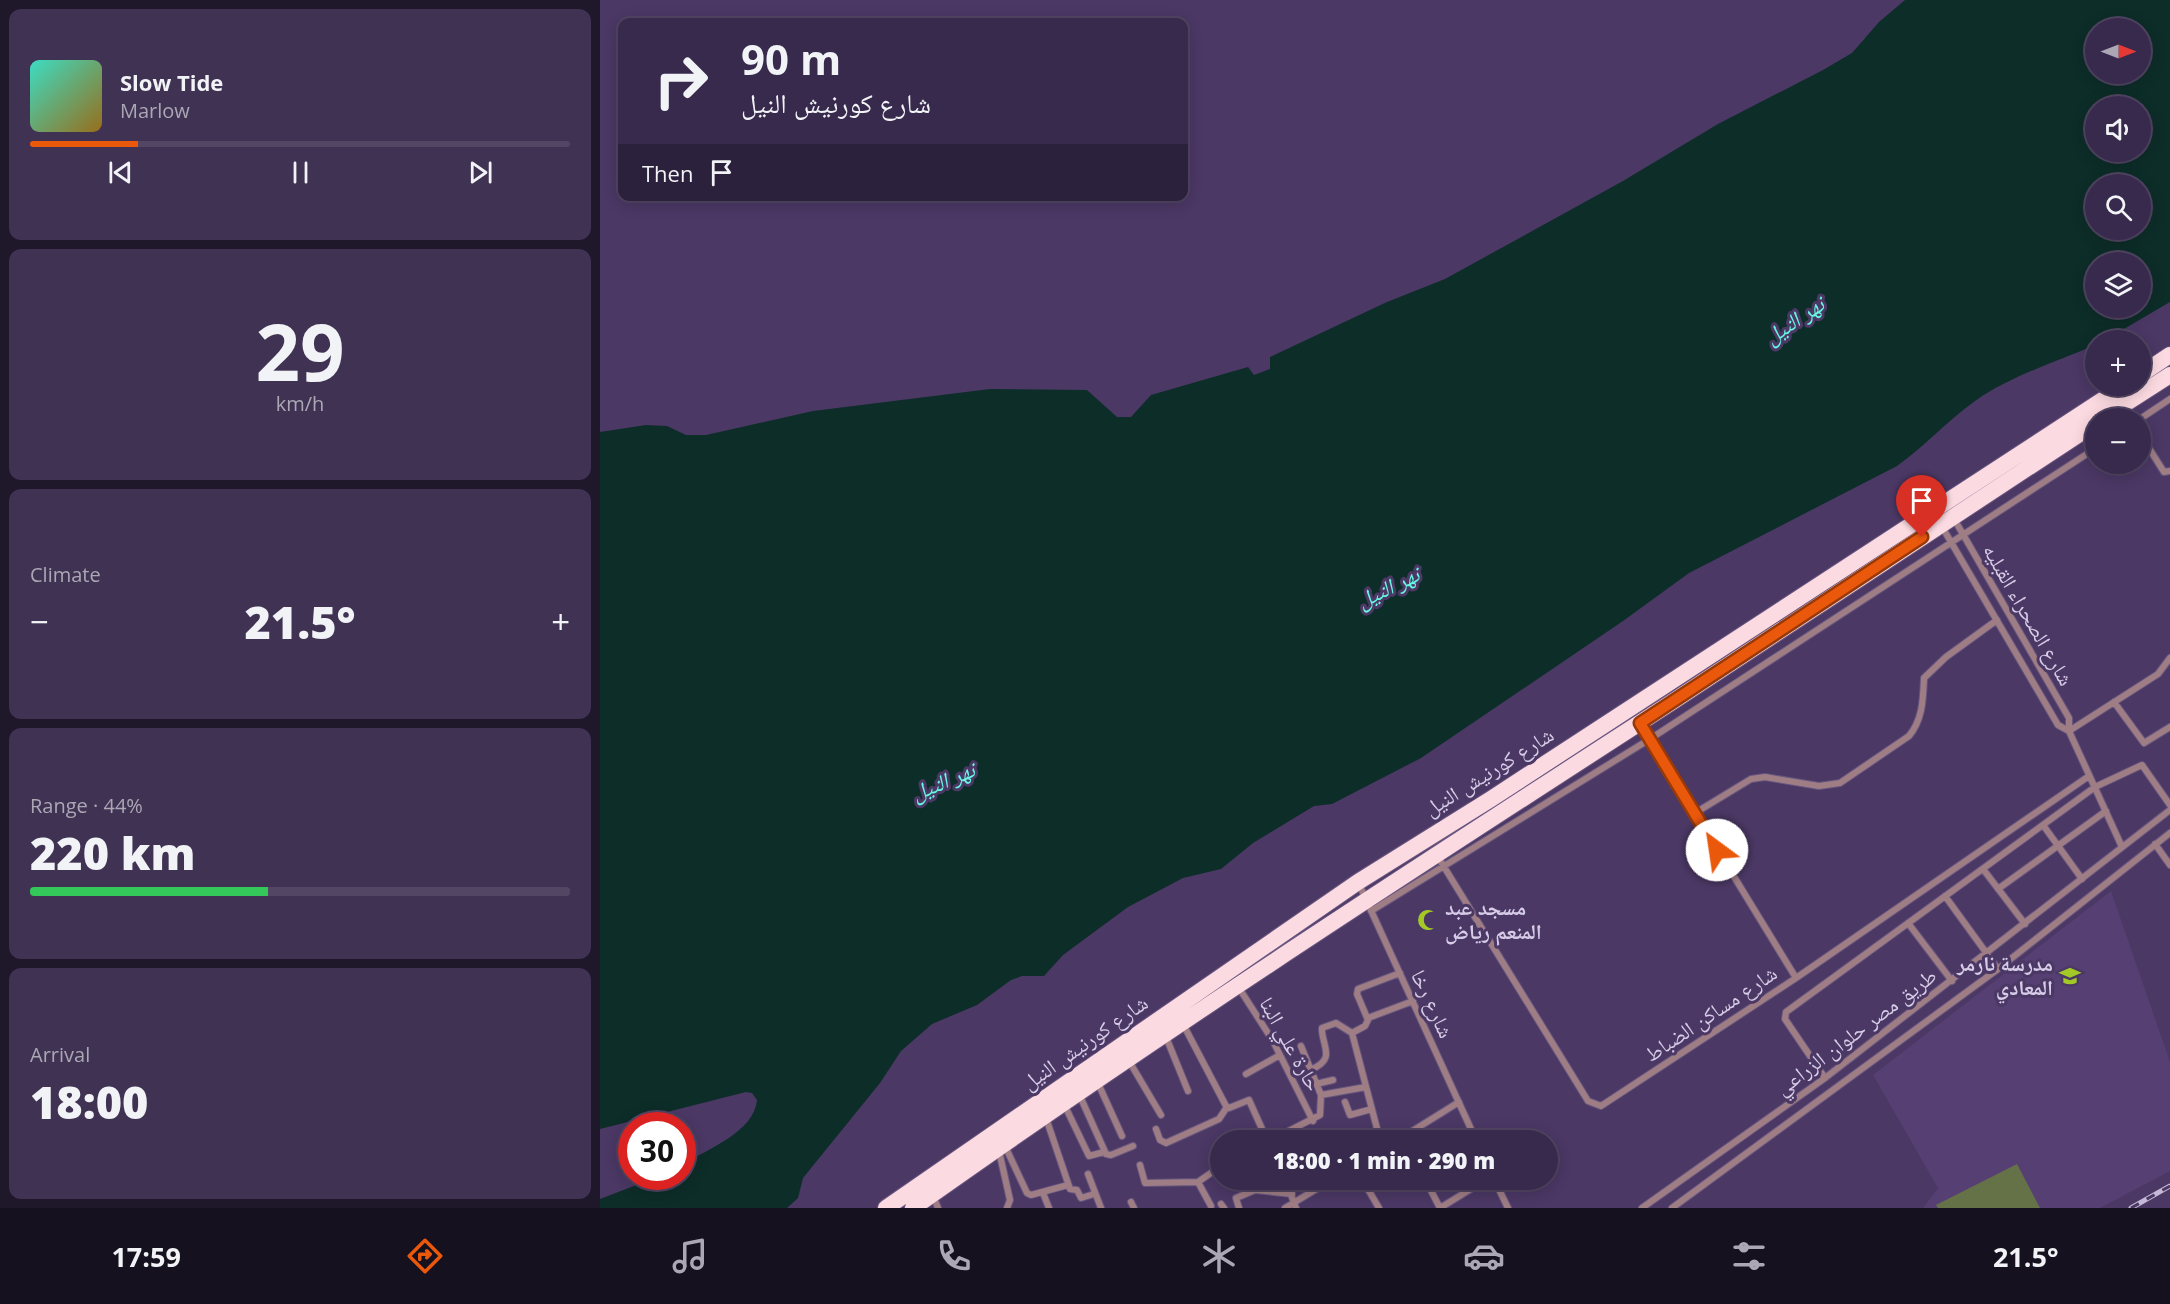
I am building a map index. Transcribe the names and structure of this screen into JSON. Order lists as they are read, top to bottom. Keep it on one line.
{"streets":{"highway":["شارع كورنيش النيل"],"street":["شارع الصحراء القبليه","شارع رخا","شارع مساكن الضباط","طريق مصر حلوان الزراعي","حارة علي البنا"]},"crossings":[["شارع الصحراء القبليه","شارع كورنيش النيل"],["شارع الصحراء القبليه","شارع مساكن الضباط"],["شارع الصحراء القبليه","طريق مصر حلوان الزراعي"],["شارع كورنيش النيل","شارع رخا"],["شارع كورنيش النيل","شارع مساكن الضباط"],["شارع كورنيش النيل","حارة علي البنا"]],"water":["نهر النيل"],"places":{"mosque":["مسجد عبد المنعم رياض"],"school or university":["مدرسة نارمر المعادي"]},"north":"right","page":{"map_buttons":["+","−"],"turn":["90 m","شارع كورنيش النيل"],"song":["Slow Tide","Marlow"],"then":"Then","tile":[["29","km/h"],"Climate",["Range · 44%","220 km"],["Arrival","18:00"]],"heat":["−","21.5°","+"],"limit":"30","trip":"18:00 · 1 min · 290 m","tabs":["17:59","21.5°"]}}
